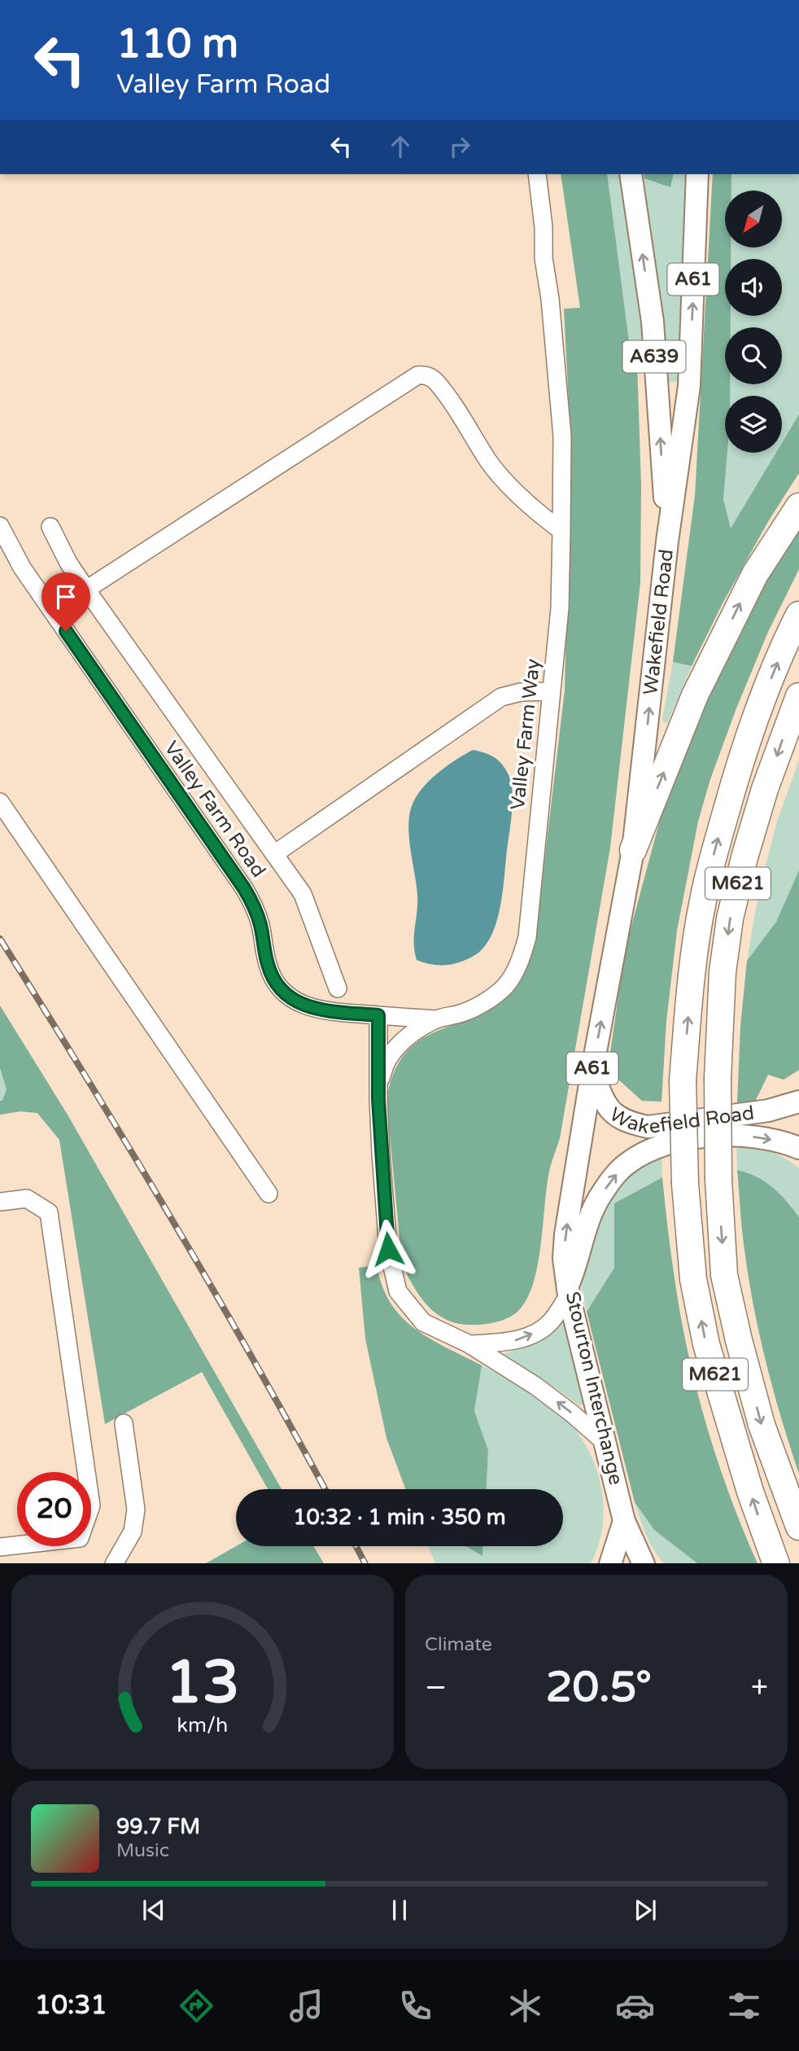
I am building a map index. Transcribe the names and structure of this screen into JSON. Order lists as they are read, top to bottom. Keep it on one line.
{"streets":{"highway":["M621"],"main road":["A61","A639","Wakefield Road","Stourton Interchange"],"lane":["Valley Farm Way","Valley Farm Road"]},"crossings":[["A639","Wakefield Road"],["Wakefield Road","Stourton Interchange"],["Valley Farm Way","Valley Farm Road"]],"one_way":["Stourton Interchange"],"north":"bottom left","page":{"turn":["110 m","Valley Farm Road"],"limit":"20","trip":"10:32 · 1 min · 350 m","tile":"Climate","heat":["−","20.5°","+"],"song":["99.7 FM","Music"],"tabs":"10:31","gauge":["13","km/h"]}}
